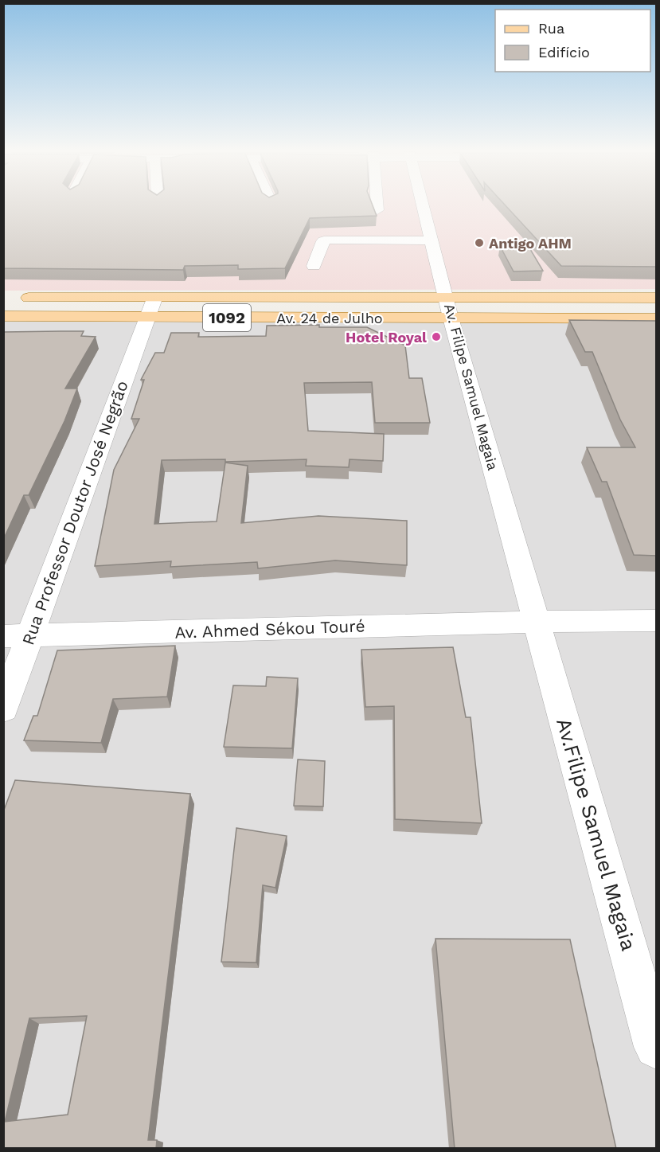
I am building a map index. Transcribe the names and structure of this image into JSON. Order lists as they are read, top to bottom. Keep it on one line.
{"streets":{"main road":["1092","Av. 24 de Julho"],"street":["Av. Filipe Samuel Magaia","Rua Professor Doutor José Negrão","Av. Ahmed Sékou Touré","Av.Filipe Samuel Magaia"]},"crossings":[["Av. 24 de Julho","Av. Filipe Samuel Magaia"],["Av. 24 de Julho","Rua Professor Doutor José Negrão"],["Av. Filipe Samuel Magaia","Av. Ahmed Sékou Touré"],["Av. Filipe Samuel Magaia","Av.Filipe Samuel Magaia"],["Rua Professor Doutor José Negrão","Av. Ahmed Sékou Touré"],["Av. Ahmed Sékou Touré","Av.Filipe Samuel Magaia"]],"places":["Antigo AHM","Hotel Royal"],"legend":["Rua","Edifício"]}
